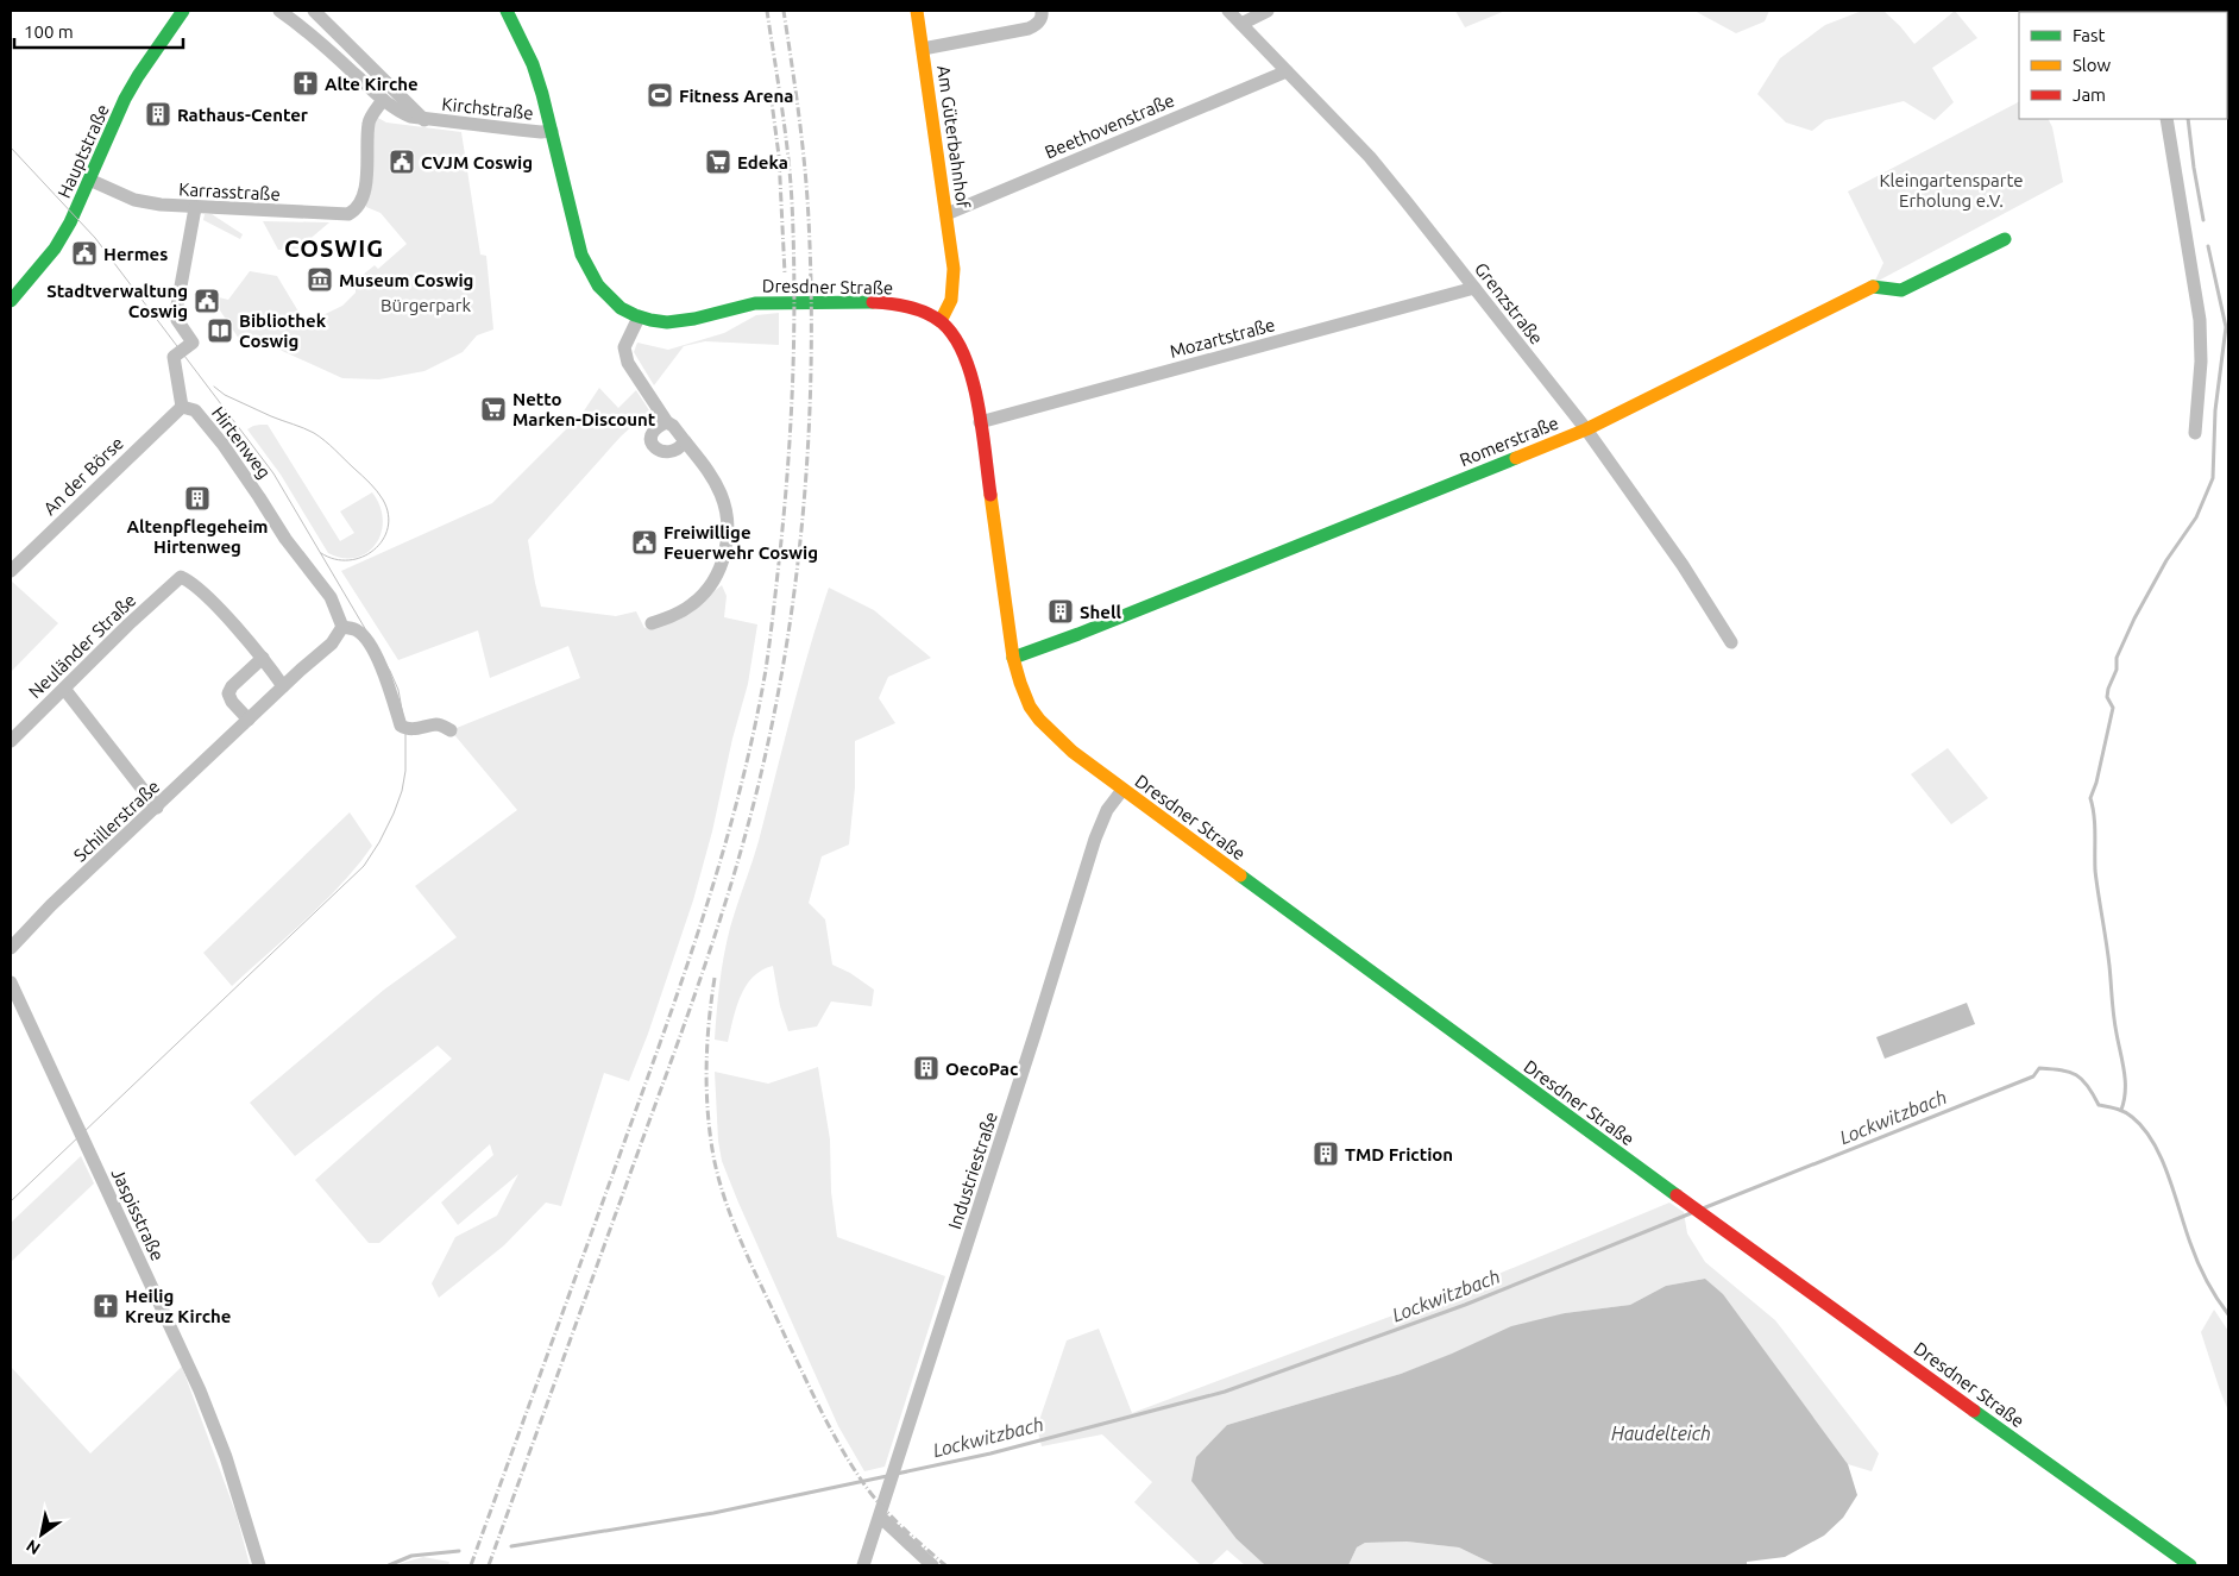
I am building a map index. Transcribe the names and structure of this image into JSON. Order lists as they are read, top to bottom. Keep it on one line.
{"streets":{"main road":["Am Güterbahnhof","Hauptstraße","Dresdner Straße","Romerstraße"],"street":["Kirchstraße","Beethovenstraße","Karrasstraße","Grenzstraße","Mozartstraße","Hirtenweg","An der Börse","Neuländer Straße","Schillerstraße","Industriestraße","Jaspisstraße"]},"crossings":[["Kirchstraße","Karrasstraße"],["Kirchstraße","Dresdner Straße"],["Beethovenstraße","Am Güterbahnhof"],["Beethovenstraße","Grenzstraße"],["Am Güterbahnhof","Dresdner Straße"],["Hauptstraße","Karrasstraße"],["Dresdner Straße","Mozartstraße"],["Dresdner Straße","Romerstraße"],["Dresdner Straße","Industriestraße"],["Grenzstraße","Mozartstraße"],["Grenzstraße","Romerstraße"],["Hirtenweg","An der Börse"]],"districts":["COSWIG"],"water":["Lockwitzbach","Haudelteich"],"parks":["Kleingartensparte Erholung e.V.","Bürgerpark"],"places":{"church":["Alte Kirche","Heilig Kreuz Kirche"],"sports":["Fitness Arena"],"building":["Rathaus-Center","Altenpflegeheim Hirtenweg","Shell","OecoPac","TMD Friction"],"public building":["CVJM Coswig","Hermes","Stadtverwaltung Coswig","Freiwillige Feuerwehr Coswig"],"supermarket":["Edeka","Netto Marken-Discount"],"museum":["Museum Coswig"],"library":["Bibliothek Coswig"]},"legend":["Fast","Slow","Jam"],"scale_bar":"100 m","north":"bottom left"}
